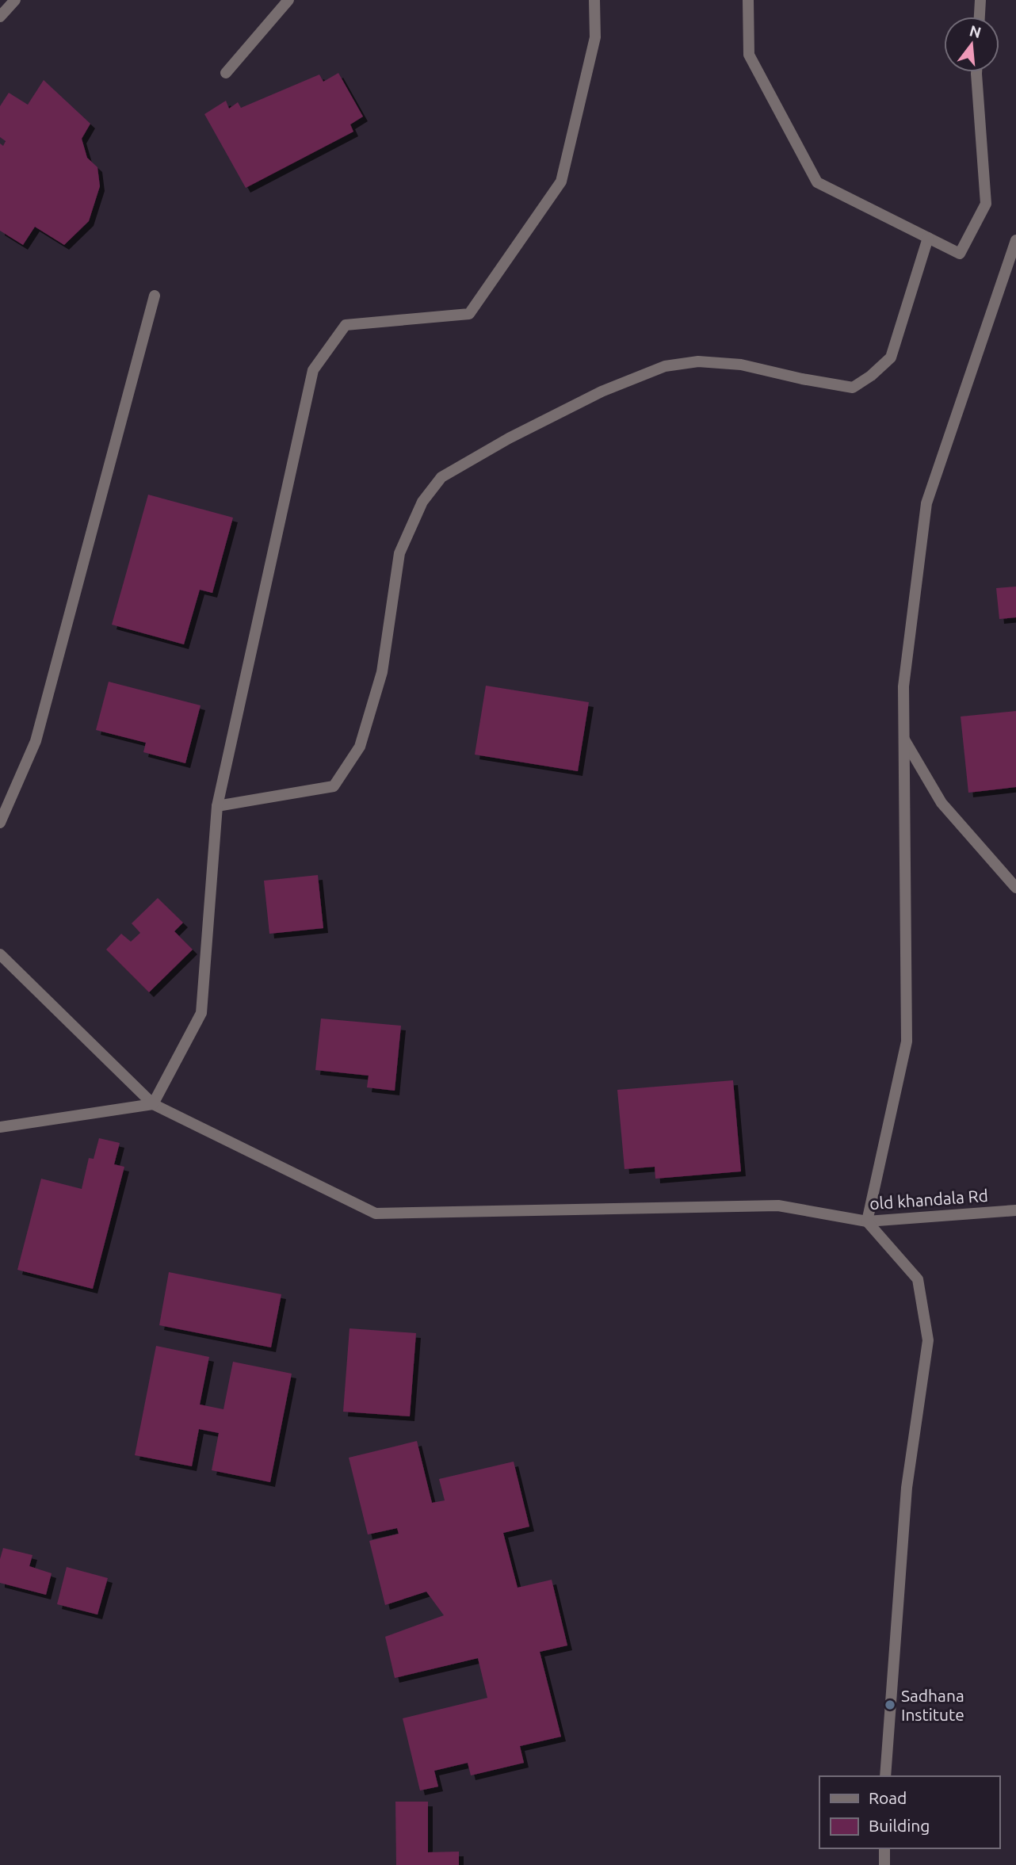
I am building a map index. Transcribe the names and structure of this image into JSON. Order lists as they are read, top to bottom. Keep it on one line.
{"streets":{"street":["old khandala Rd"]},"places":["Sadhana Institute"],"legend":["Road","Building"],"north":"top"}
